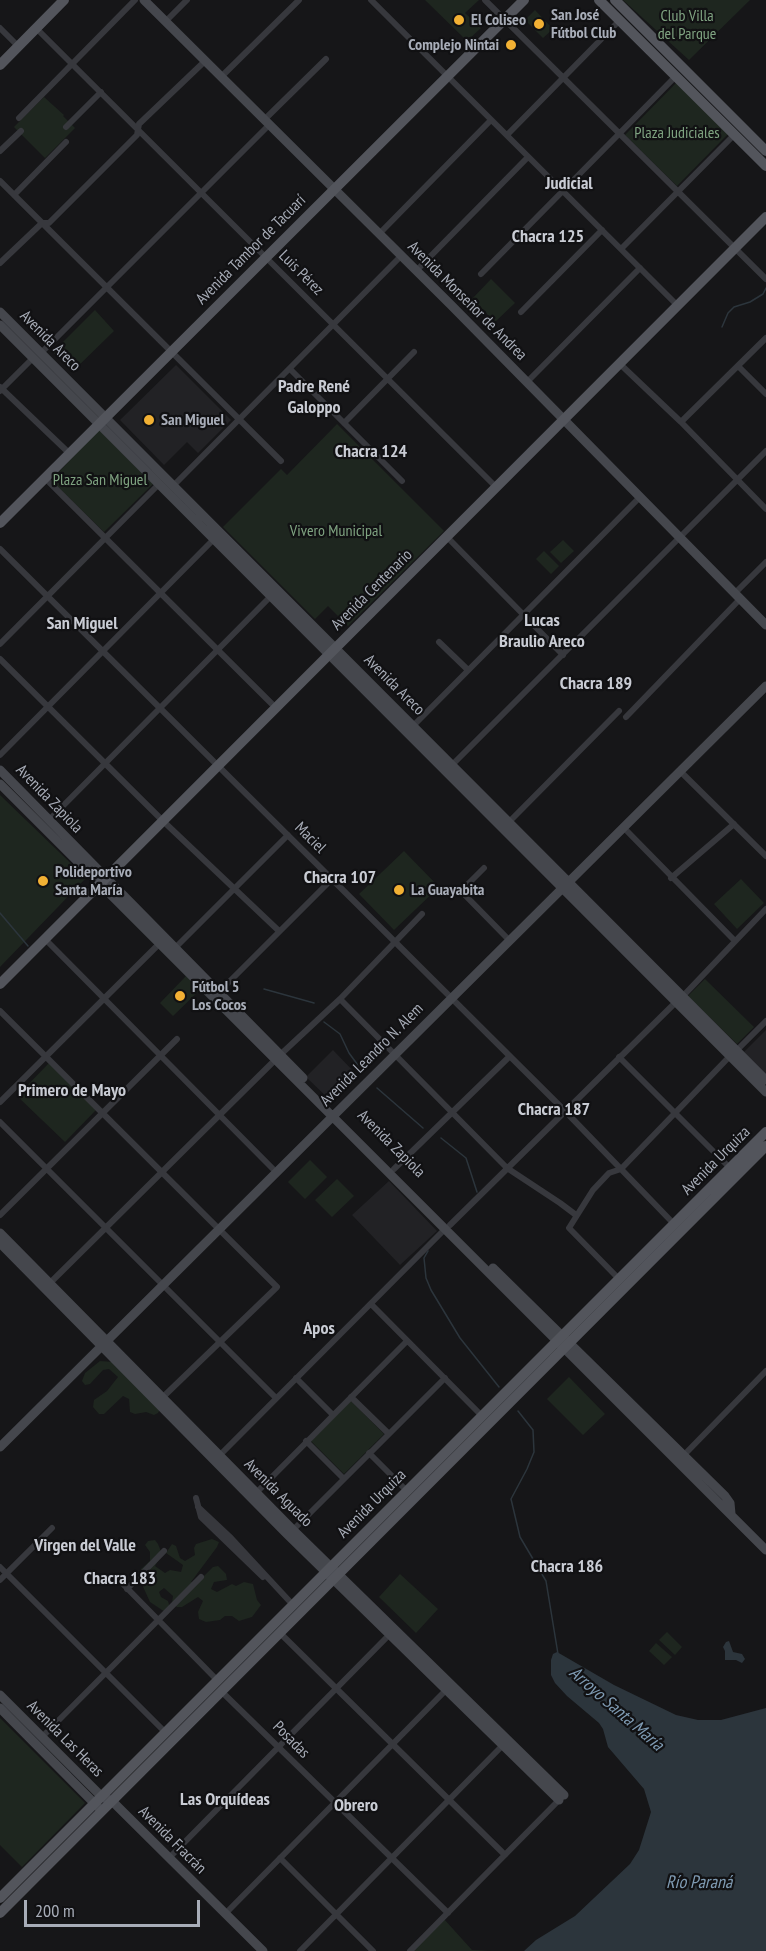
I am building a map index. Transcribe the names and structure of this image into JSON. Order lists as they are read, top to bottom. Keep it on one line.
{"streets":{"main road":["Avenida Tambor de Tacuarí","Avenida Monseñor de Andrea","Avenida Areco","Avenida Centenario","Avenida Zapiola","Avenida Leandro N. Alem","Avenida Urquiza","Avenida Aguado","Avenida Las Heras","Avenida Fracrán"],"street":["Luis Pérez","Maciel","Posadas"]},"crossings":[["Avenida Tambor de Tacuarí","Luis Pérez"],["Avenida Tambor de Tacuarí","Avenida Monseñor de Andrea"],["Avenida Tambor de Tacuarí","Avenida Areco"],["Luis Pérez","Avenida Centenario"],["Avenida Monseñor de Andrea","Avenida Centenario"],["Avenida Areco","Avenida Centenario"],["Avenida Areco","Avenida Leandro N. Alem"],["Avenida Centenario","Avenida Zapiola"],["Avenida Centenario","Maciel"],["Avenida Zapiola","Avenida Leandro N. Alem"],["Avenida Zapiola","Avenida Urquiza"],["Maciel","Avenida Leandro N. Alem"],["Maciel","Avenida Urquiza"],["Avenida Leandro N. Alem","Avenida Aguado"],["Avenida Urquiza","Avenida Aguado"],["Avenida Urquiza","Avenida Las Heras"],["Avenida Urquiza","Posadas"],["Avenida Urquiza","Avenida Fracrán"],["Avenida Las Heras","Avenida Fracrán"]],"districts":["Judicial","Chacra 125","Padre René Galoppo","Chacra 124","Lucas Braulio Areco","San Miguel","Chacra 189","Chacra 107","Primero de Mayo","Chacra 187","Apos","Virgen del Valle","Chacra 186","Chacra 183","Las Orquídeas","Obrero"],"water":["Arroyo Santa María","Río Paraná"],"parks":["Club Villa del Parque","Plaza Judiciales","Plaza San Miguel","Vivero Municipal"],"places":["El Coliseo","San José Fútbol Club","Complejo Nintai","San Miguel","Polideportivo Santa María","La Guayabita","Fútbol 5 Los Cocos"],"scale_bar":"200 m"}
